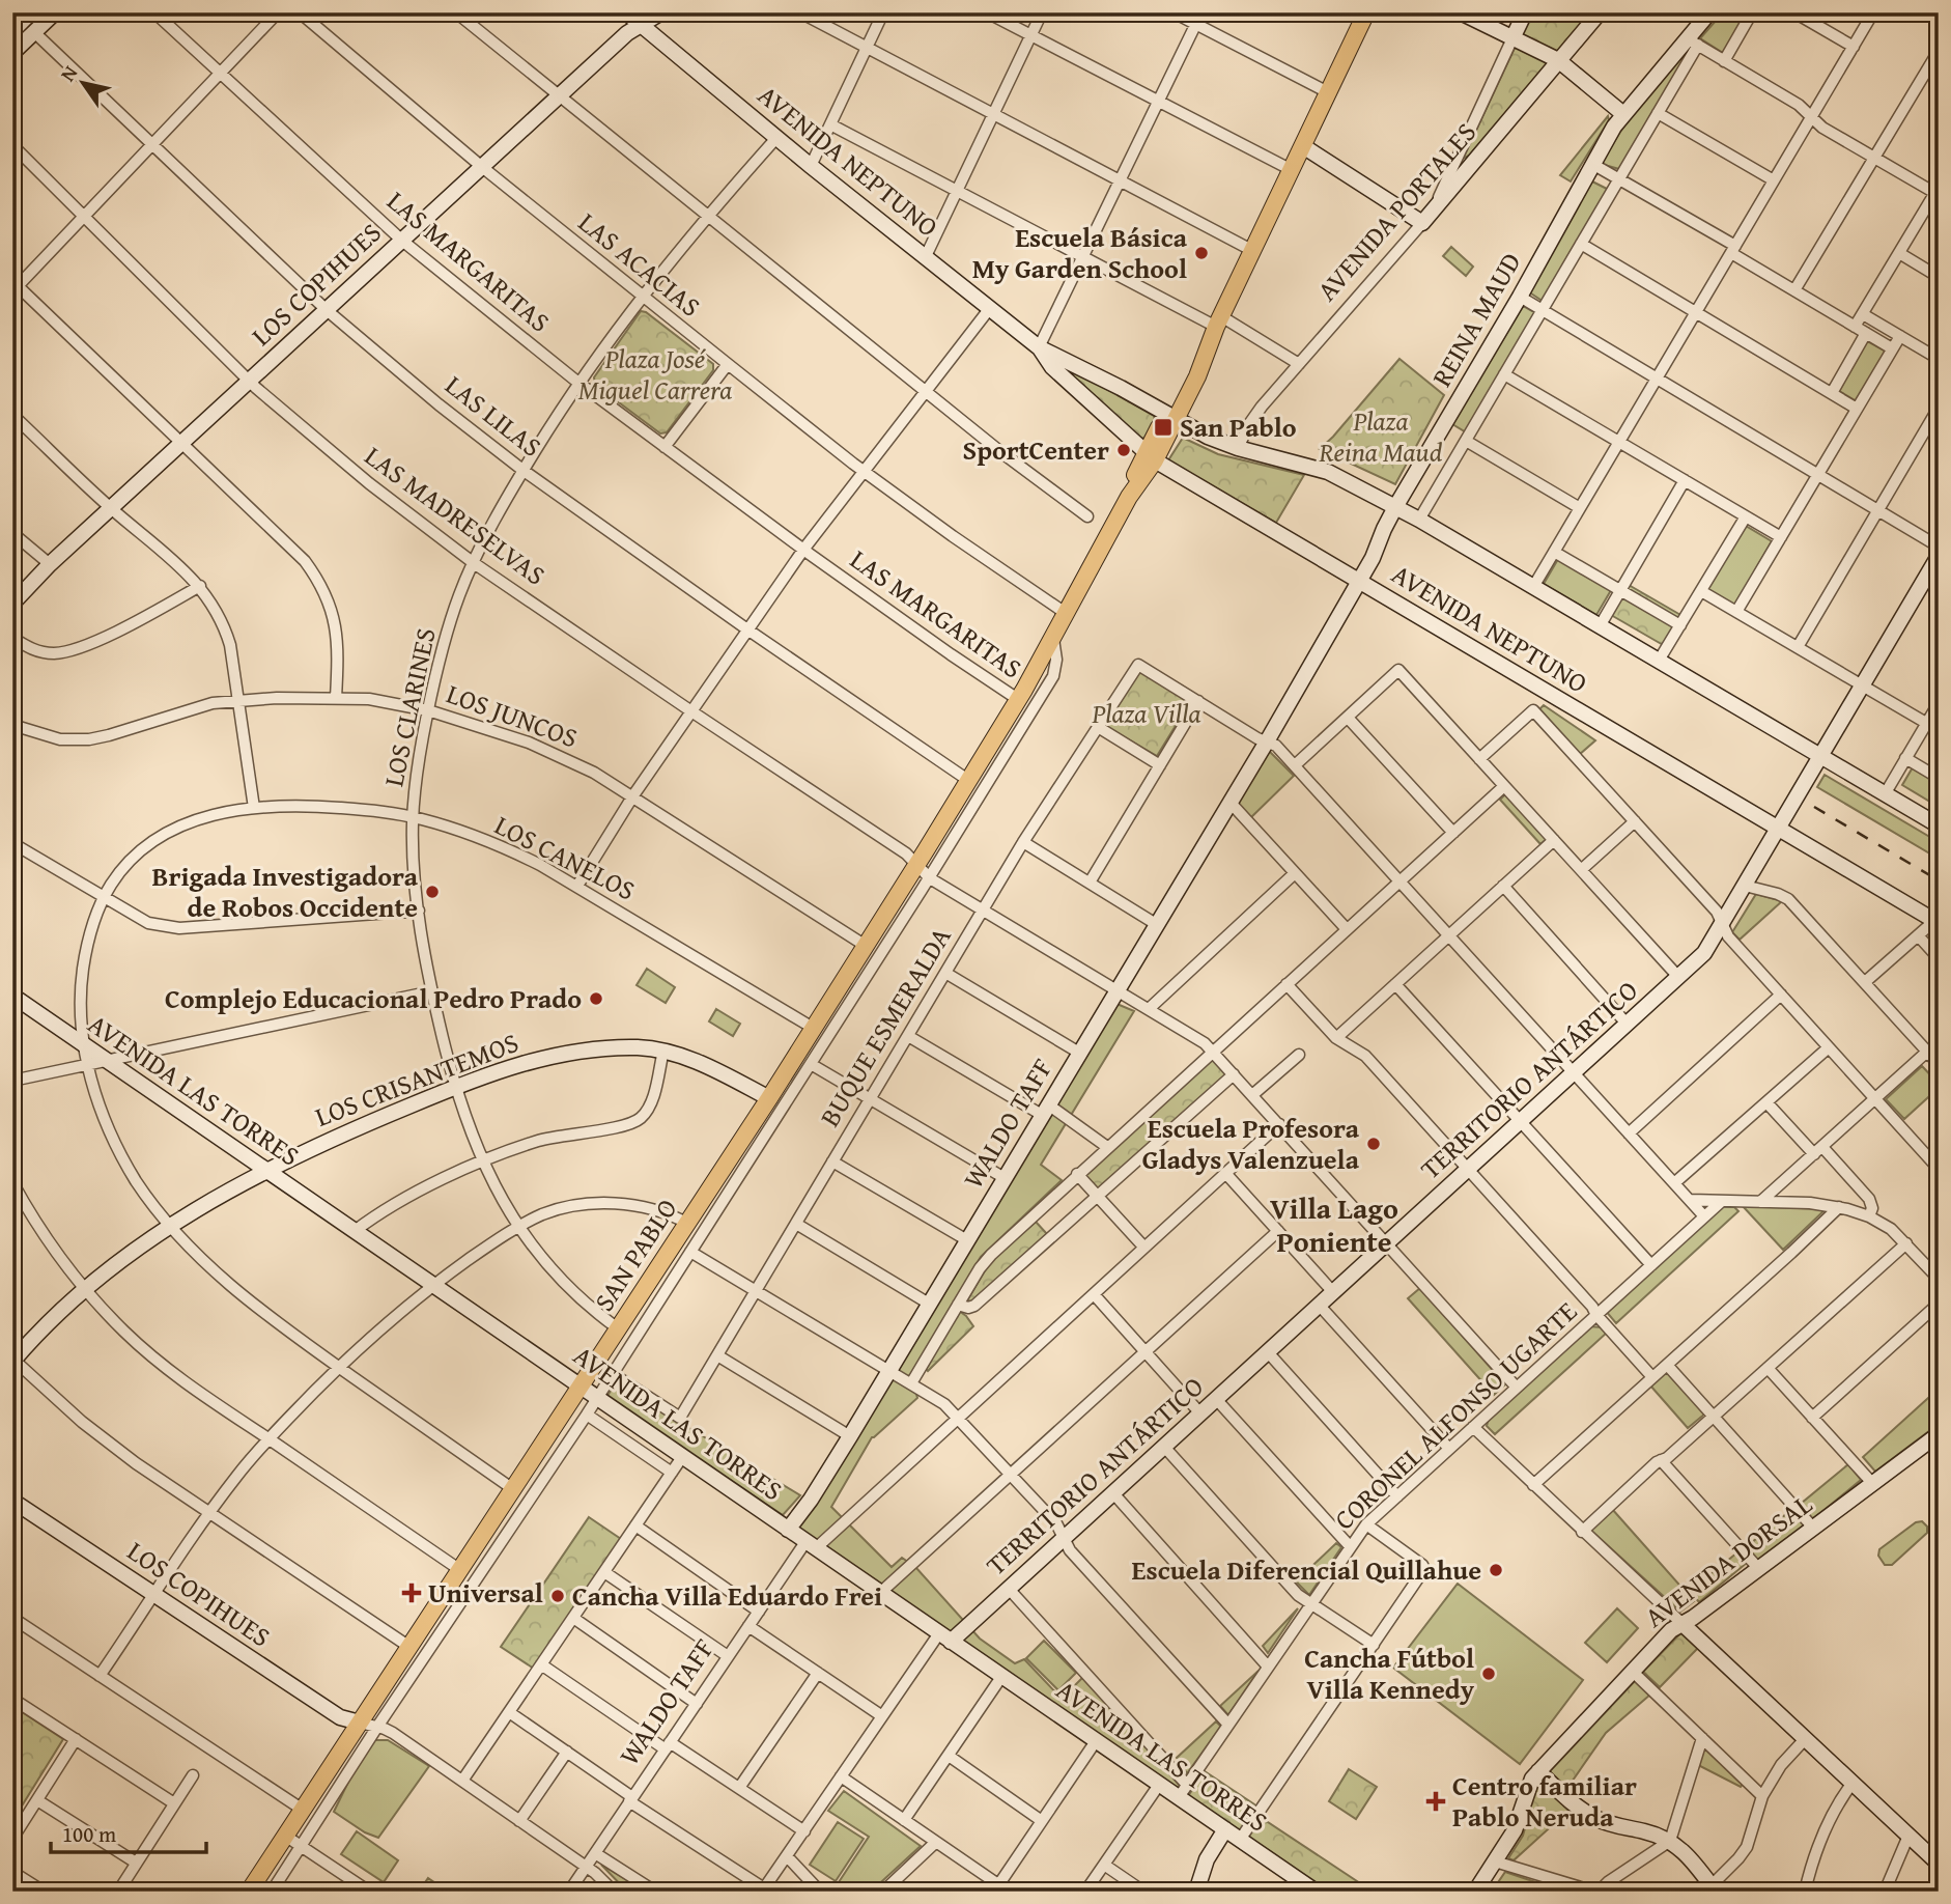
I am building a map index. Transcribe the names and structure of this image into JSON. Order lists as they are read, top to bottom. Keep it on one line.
{"streets":{"main road":["SAN PABLO"],"street":["AVENIDA NEPTUNO","AVENIDA PORTALES","LAS MARGARITAS","LAS ACACIAS","LOS COPIHUES","REINA MAUD","LAS LILAS","LAS MADRESELVAS","LOS CLARINES","LOS JUNCOS","LOS CANELOS","BUQUE ESMERALDA","LOS CRISANTEMOS","TERRITORIO ANTÁRTICO","AVENIDA LAS TORRES","WALDO TAFF","CORONEL ALFONSO UGARTE","AVENIDA DORSAL"]},"crossings":[["AVENIDA NEPTUNO","AVENIDA PORTALES"],["AVENIDA NEPTUNO","LOS COPIHUES"],["AVENIDA NEPTUNO","REINA MAUD"],["AVENIDA NEPTUNO","LOS CLARINES"],["AVENIDA NEPTUNO","TERRITORIO ANTÁRTICO"],["AVENIDA NEPTUNO","SAN PABLO"],["LAS MARGARITAS","LOS COPIHUES"],["LAS MARGARITAS","LOS CLARINES"],["LAS MARGARITAS","SAN PABLO"],["LAS ACACIAS","LOS COPIHUES"],["LAS ACACIAS","LOS CLARINES"],["LAS ACACIAS","SAN PABLO"],["LOS COPIHUES","LAS LILAS"],["LOS COPIHUES","LAS MADRESELVAS"],["LOS COPIHUES","SAN PABLO"],["REINA MAUD","WALDO TAFF"],["LAS LILAS","LOS CLARINES"],["LAS LILAS","SAN PABLO"],["LAS MADRESELVAS","LOS CLARINES"],["LAS MADRESELVAS","BUQUE ESMERALDA"],["LAS MADRESELVAS","TERRITORIO ANTÁRTICO"],["LAS MADRESELVAS","WALDO TAFF"],["LAS MADRESELVAS","SAN PABLO"],["LAS MADRESELVAS","CORONEL ALFONSO UGARTE"],["LOS CLARINES","LOS JUNCOS"],["LOS CLARINES","LOS CANELOS"],["LOS CLARINES","LOS CRISANTEMOS"],["LOS CLARINES","SAN PABLO"],["LOS JUNCOS","SAN PABLO"],["LOS CANELOS","LOS CRISANTEMOS"],["LOS CANELOS","AVENIDA LAS TORRES"],["LOS CANELOS","SAN PABLO"],["BUQUE ESMERALDA","SAN PABLO"],["LOS CRISANTEMOS","AVENIDA LAS TORRES"],["LOS CRISANTEMOS","SAN PABLO"],["TERRITORIO ANTÁRTICO","AVENIDA LAS TORRES"],["AVENIDA LAS TORRES","WALDO TAFF"],["AVENIDA LAS TORRES","SAN PABLO"],["AVENIDA LAS TORRES","CORONEL ALFONSO UGARTE"]],"districts":["Villa Lago Poniente"],"parks":["Plaza José Miguel Carrera","Plaza Reina Maud","Plaza Villa"],"places":{"other":["Escuela Básica My Garden School","SportCenter","Brigada Investigadora de Robos Occidente","Complejo Educacional Pedro Prado","Escuela Profesora Gladys Valenzuela","Escuela Diferencial Quillahue","Cancha Villa Eduardo Frei","Cancha Fútbol Villa Kennedy"],"transit":["San Pablo"],"health":["Universal","Centro familiar Pablo Neruda"]},"scale_bar":"100 m","north":"top left"}
